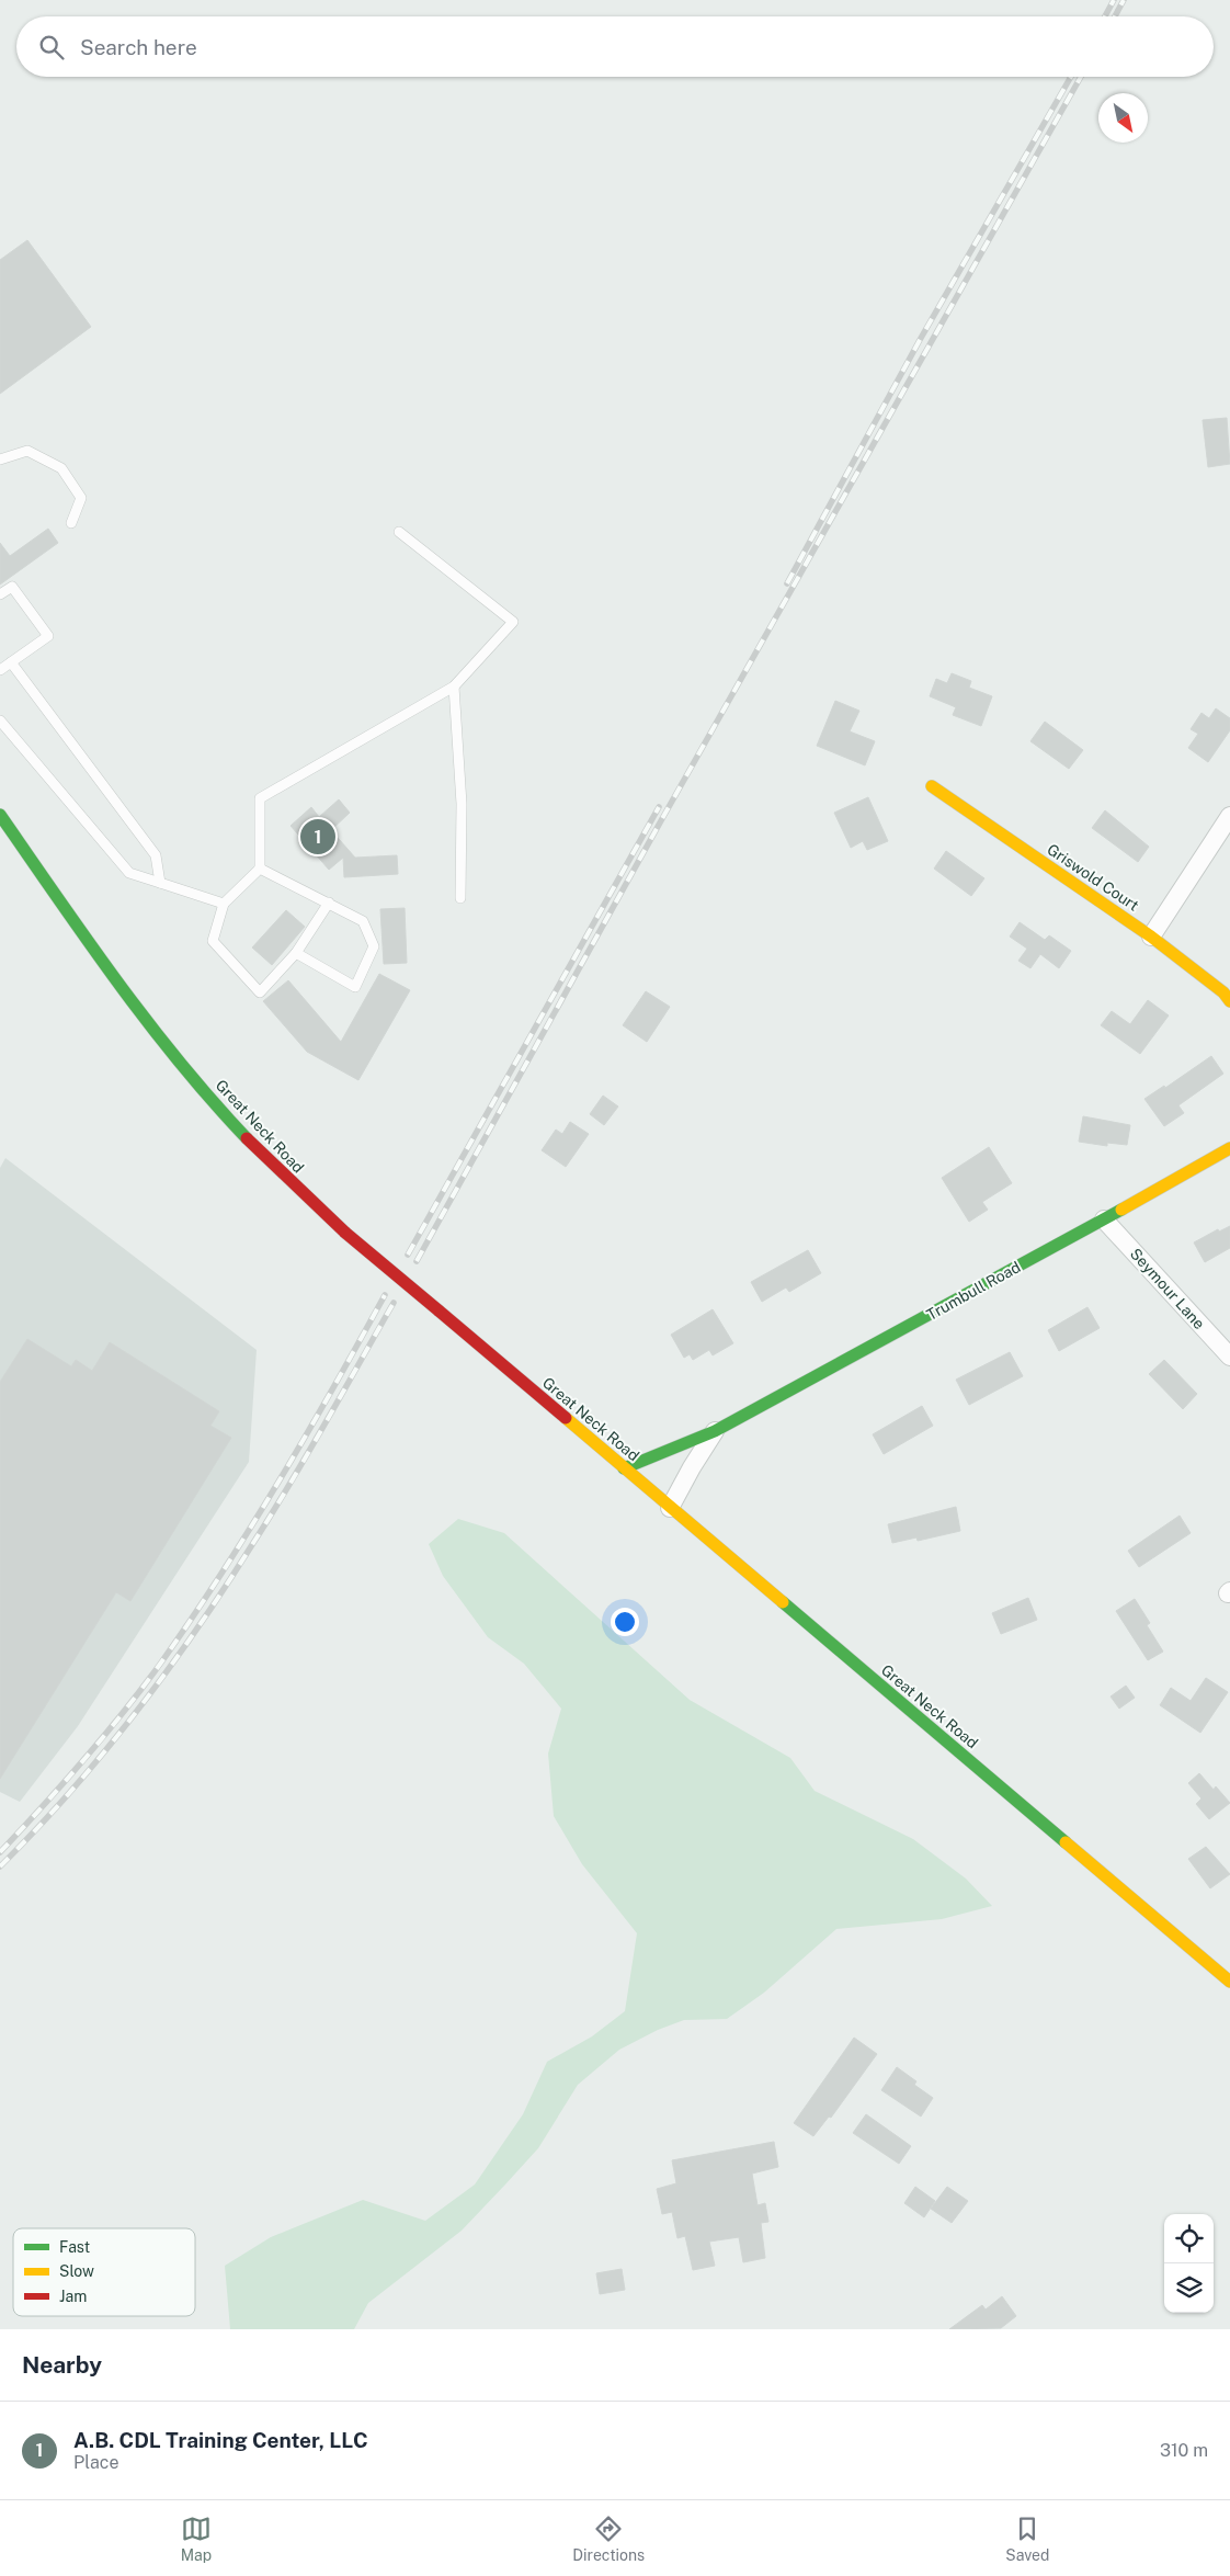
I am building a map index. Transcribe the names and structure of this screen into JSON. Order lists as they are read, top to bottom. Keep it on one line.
{"streets":{"main road":["Griswold Court","Great Neck Road","Trumbull Road"],"street":["Seymour Lane"]},"crossings":[["Great Neck Road","Trumbull Road"],["Seymour Lane","Trumbull Road"]],"legend":["Fast","Slow","Jam"],"north":"bottom right","page":{"search":"Search here","pins":"1","heading":"Nearby","list":[{"mark":"1","name":"A.B. CDL Training Center, LLC","note":"Place","value":"310 m"}],"nav":["Map","Directions","Saved"]}}
